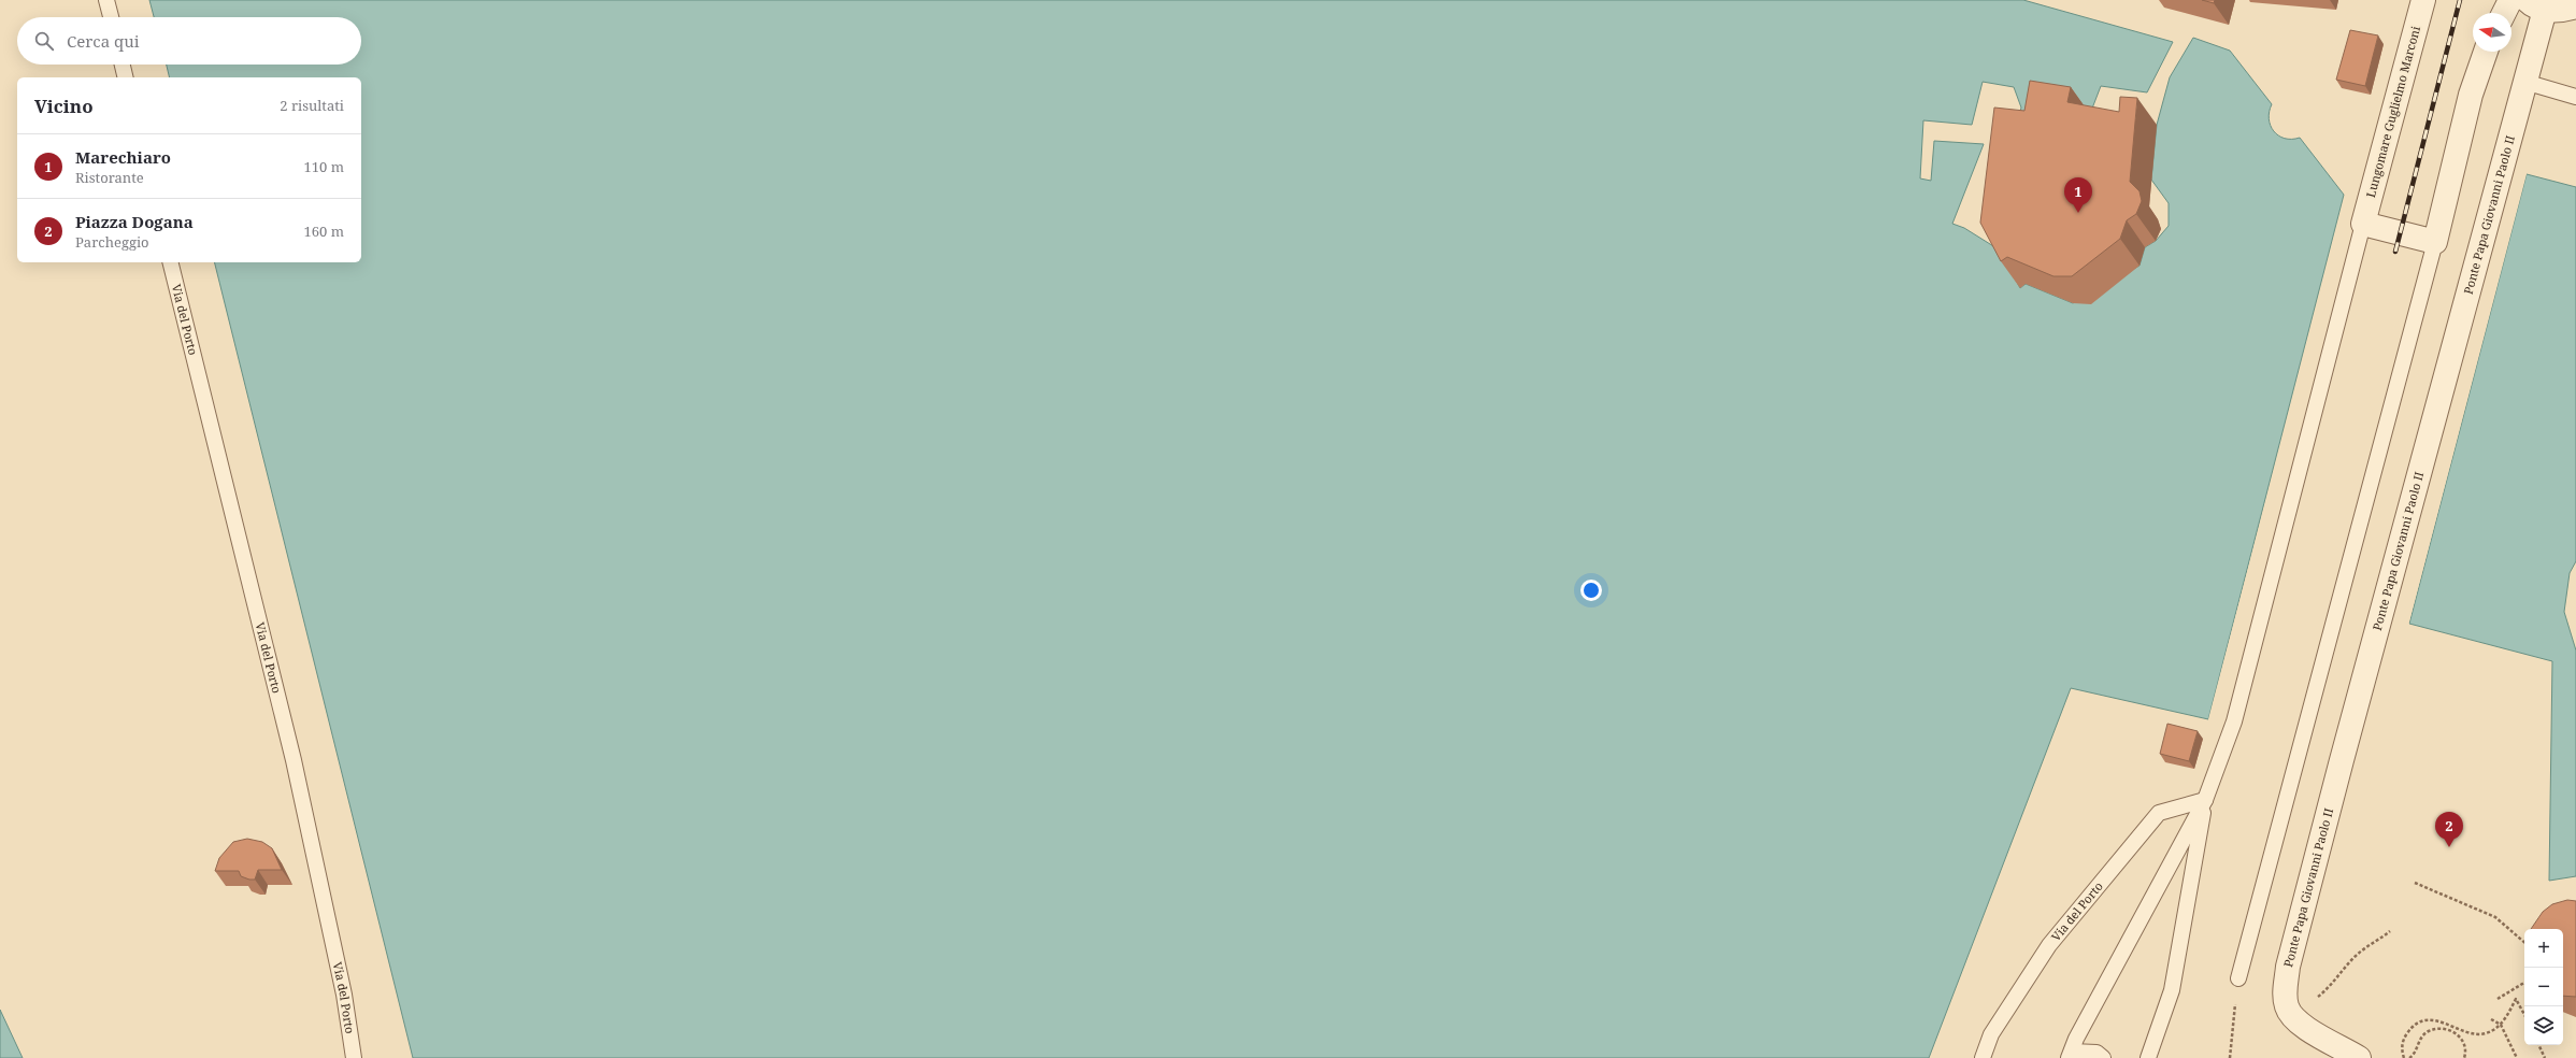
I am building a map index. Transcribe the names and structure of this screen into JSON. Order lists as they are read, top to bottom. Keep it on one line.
{"streets":{"street":["Lungomare Guglielmo Marconi","Ponte Papa Giovanni Paolo II"],"lane":["Via del Porto"]},"north":"left","page":{"search":"Cerca qui","heading":["Vicino","2 risultati"],"list":[{"mark":"1","name":"Marechiaro","note":"Ristorante","value":"110 m"},{"mark":"2","name":"Piazza Dogana","note":"Parcheggio","value":"160 m"}],"pins":["1","2"],"map_buttons":["+","−"]}}
